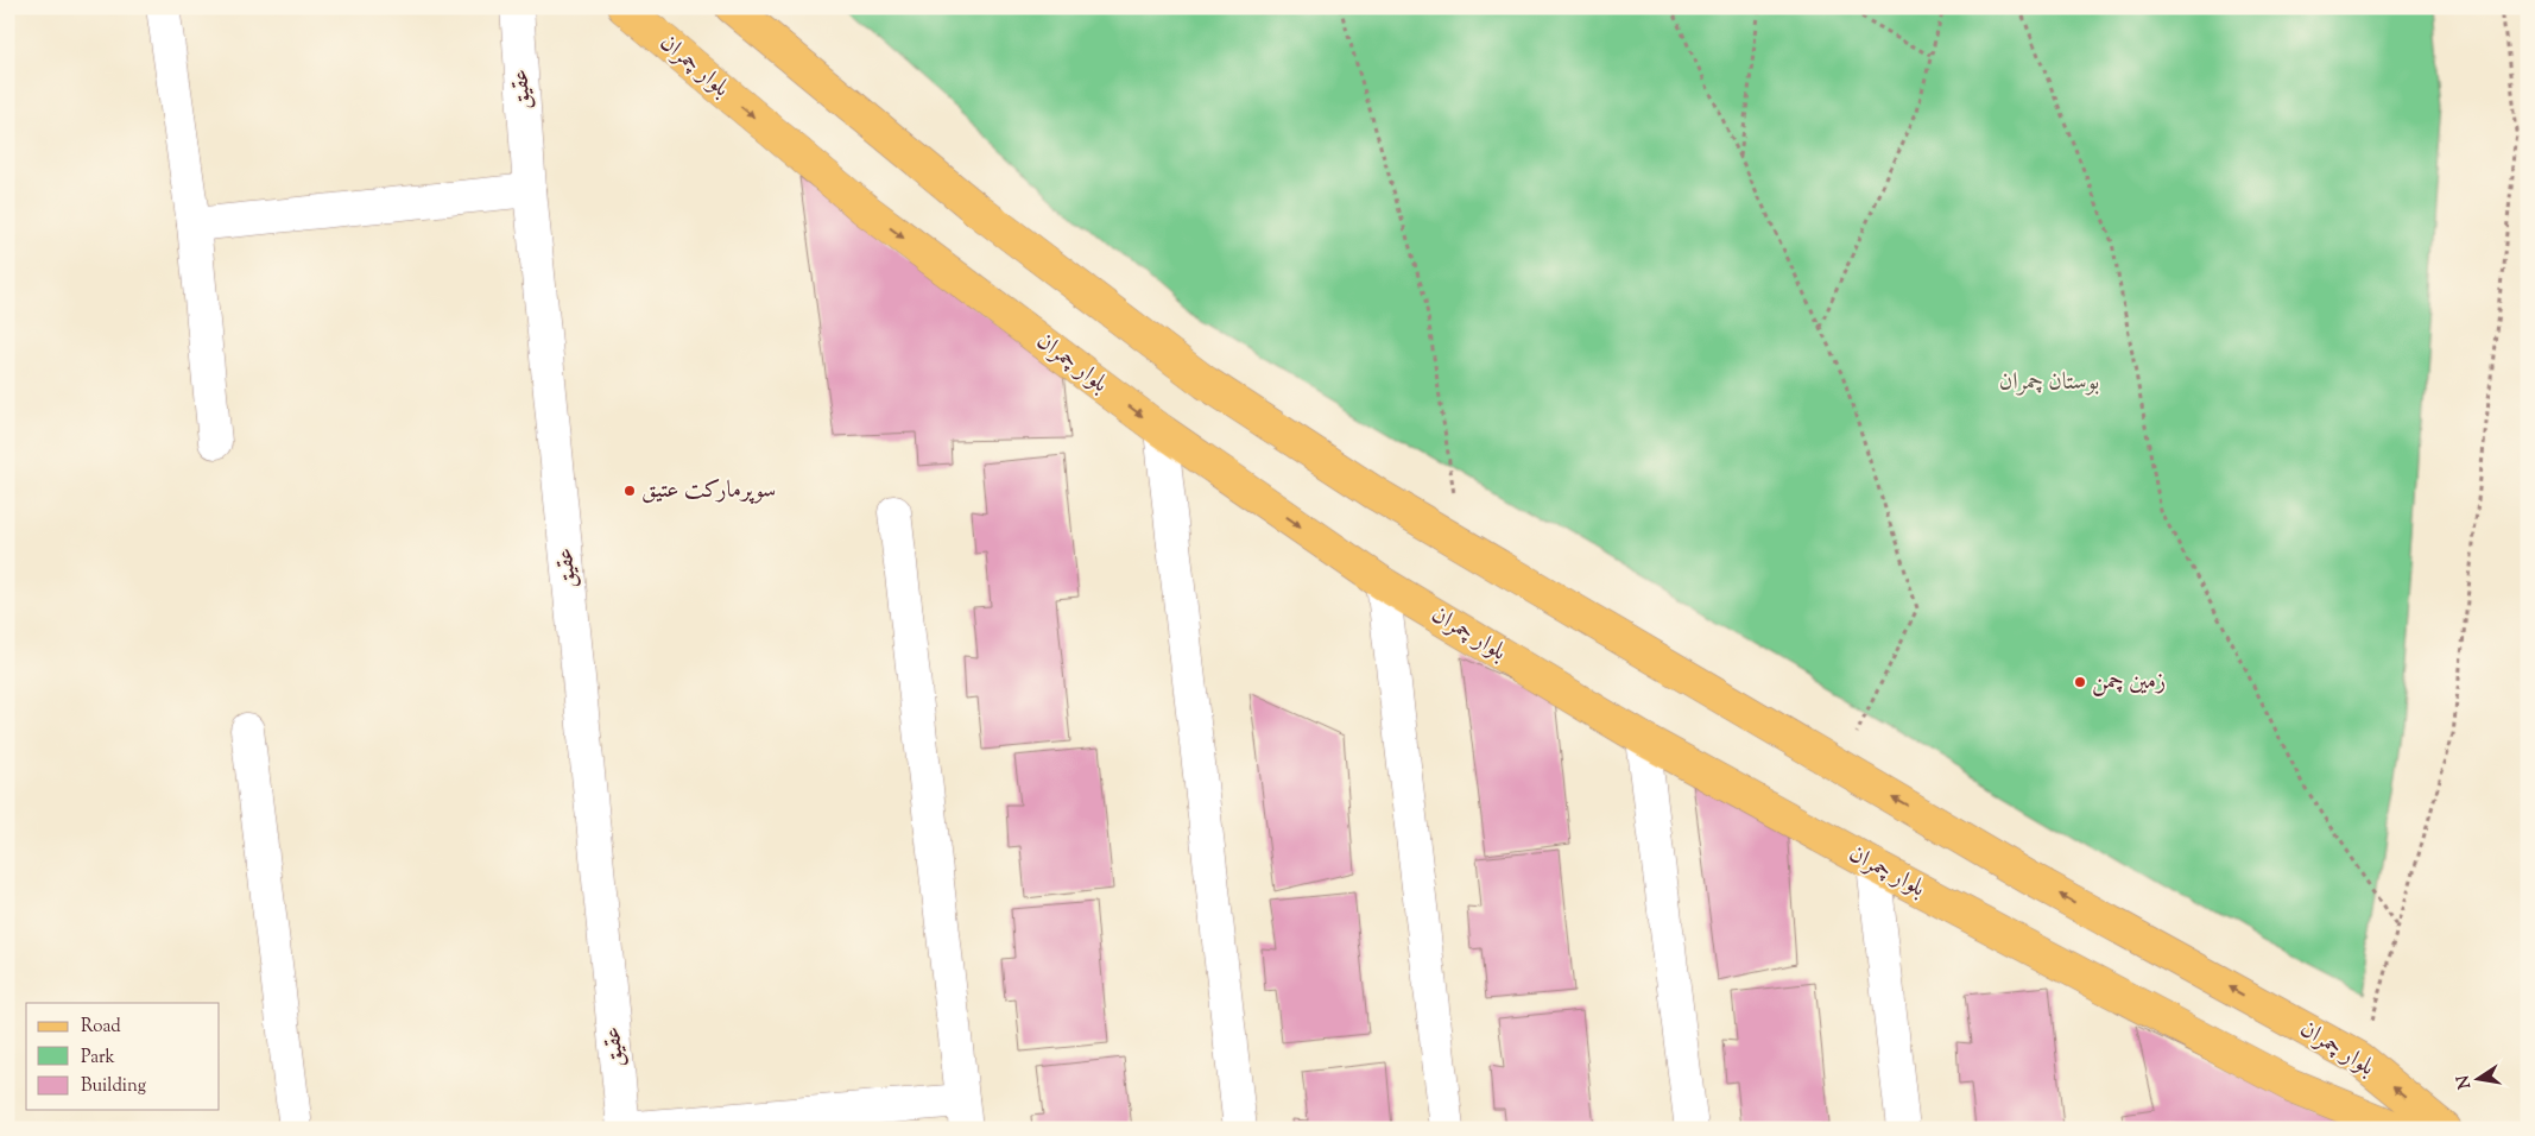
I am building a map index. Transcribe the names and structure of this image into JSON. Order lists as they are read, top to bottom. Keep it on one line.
{"streets":{"main road":["بلوار چمران"],"street":["عقیق"]},"parks":["بوستان چمران"],"places":["سوپرمارکت عتیق","زمین چمن"],"legend":["Road","Park","Building"],"north":"left"}
